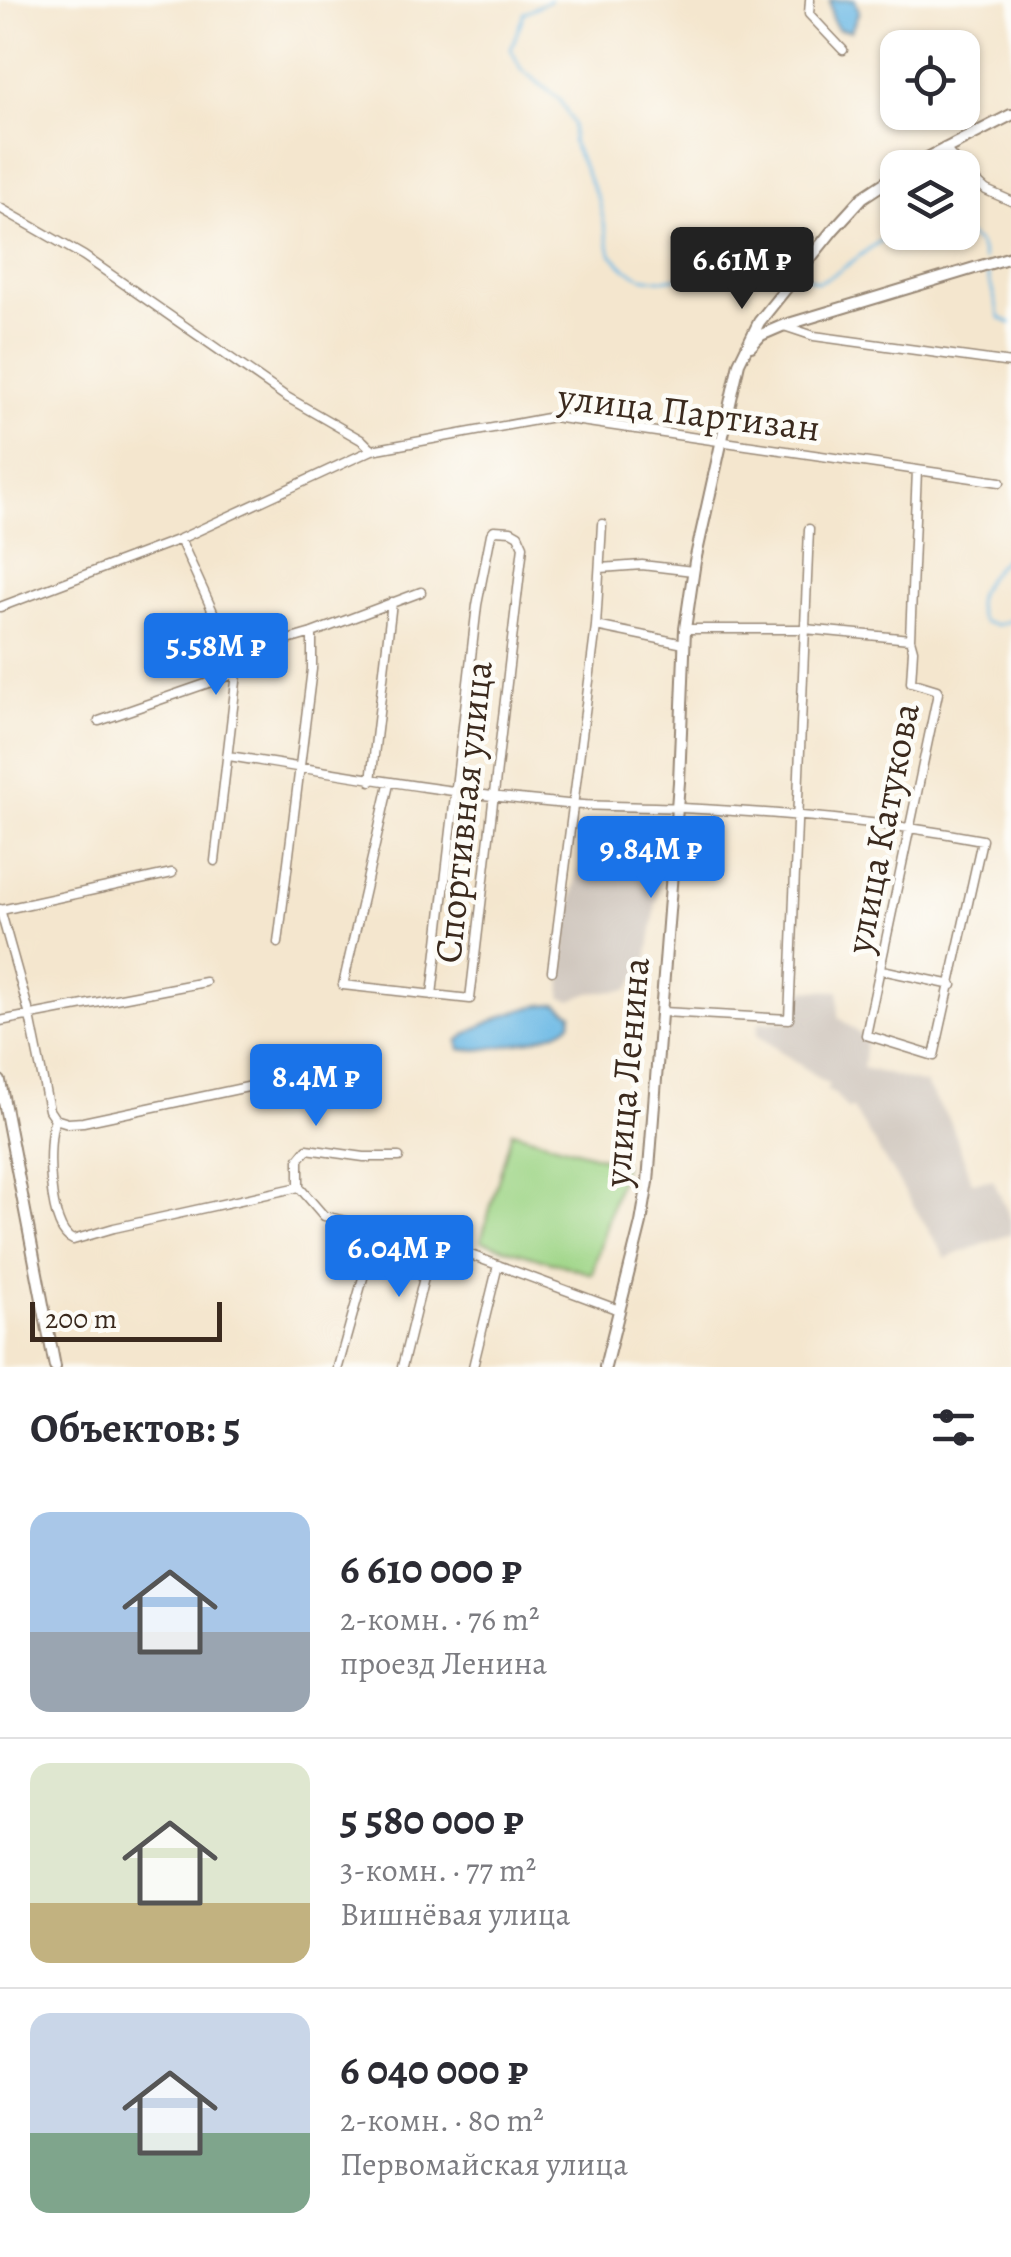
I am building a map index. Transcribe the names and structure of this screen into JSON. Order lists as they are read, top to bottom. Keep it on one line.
{"streets":{"main road":["улица Ленина"],"street":["улица Партизан","Спортивная улица","улица Катукова"]},"crossings":[["улица Партизан","улица Катукова"],["улица Партизан","улица Ленина"]],"scale_bar":"200 m","page":{"price":["6.61M ₽","5.58M ₽","9.84M ₽","8.4M ₽","6.04M ₽"],"scale":"200 m","heading":"Объектов: 5","list":[{"name":"6 610 000 ₽","note":"2-комн. · 76 m² · проезд Ленина"},{"name":"5 580 000 ₽","note":"3-комн. · 77 m² · Вишнёвая улица"},{"name":"6 040 000 ₽","note":"2-комн. · 80 m² · Первомайская улица"}]}}
